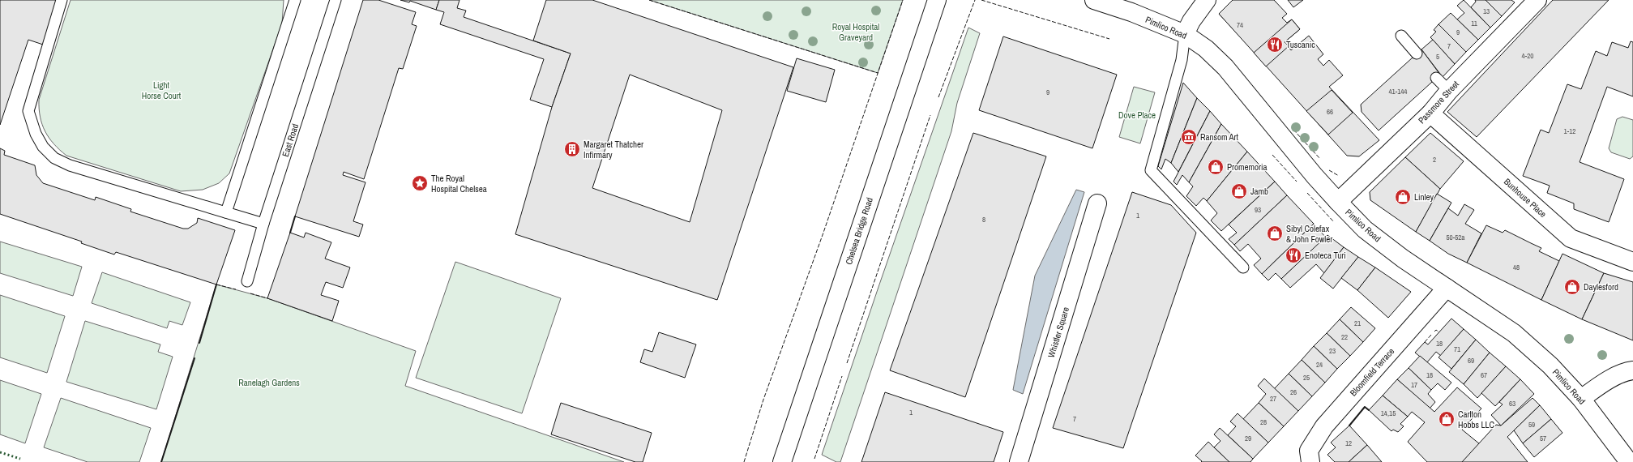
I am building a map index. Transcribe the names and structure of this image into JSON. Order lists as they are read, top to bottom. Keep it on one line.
{"streets":{"main road":["Pimlico Road","Passmore Street","Bunhouse Place","Chelsea Bridge Road","Whistler Square","Bloomfield Terrace"],"lane":["East Road"]},"crossings":[["Pimlico Road","Passmore Street"],["Pimlico Road","Bloomfield Terrace"],["Passmore Street","Bunhouse Place"]],"parks":["Royal Hospital Graveyard","Light Horse Court","Dove Place","Ranelagh Gardens"],"places":{"restaurant":["Tuscanic","Enoteca Turi"],"museum":["Ransom Art"],"building":["Margaret Thatcher Infirmary"],"shop":["Promemoria","Jamb","Linley","Sibyl Colefax & John Fowler","Daylesford","Carlton Hobbs LLC"],"place":["The Royal Hospital Chelsea"]},"house_numbers":["13","11","74","9","7","4-20","5","41-144","9","66","1-12","2","93","1","8","50-52a","48","21","22","18","71","23","69","24","18","67","25","17","26","27","63","1","14,15","7","28","59","29","57","12"]}
